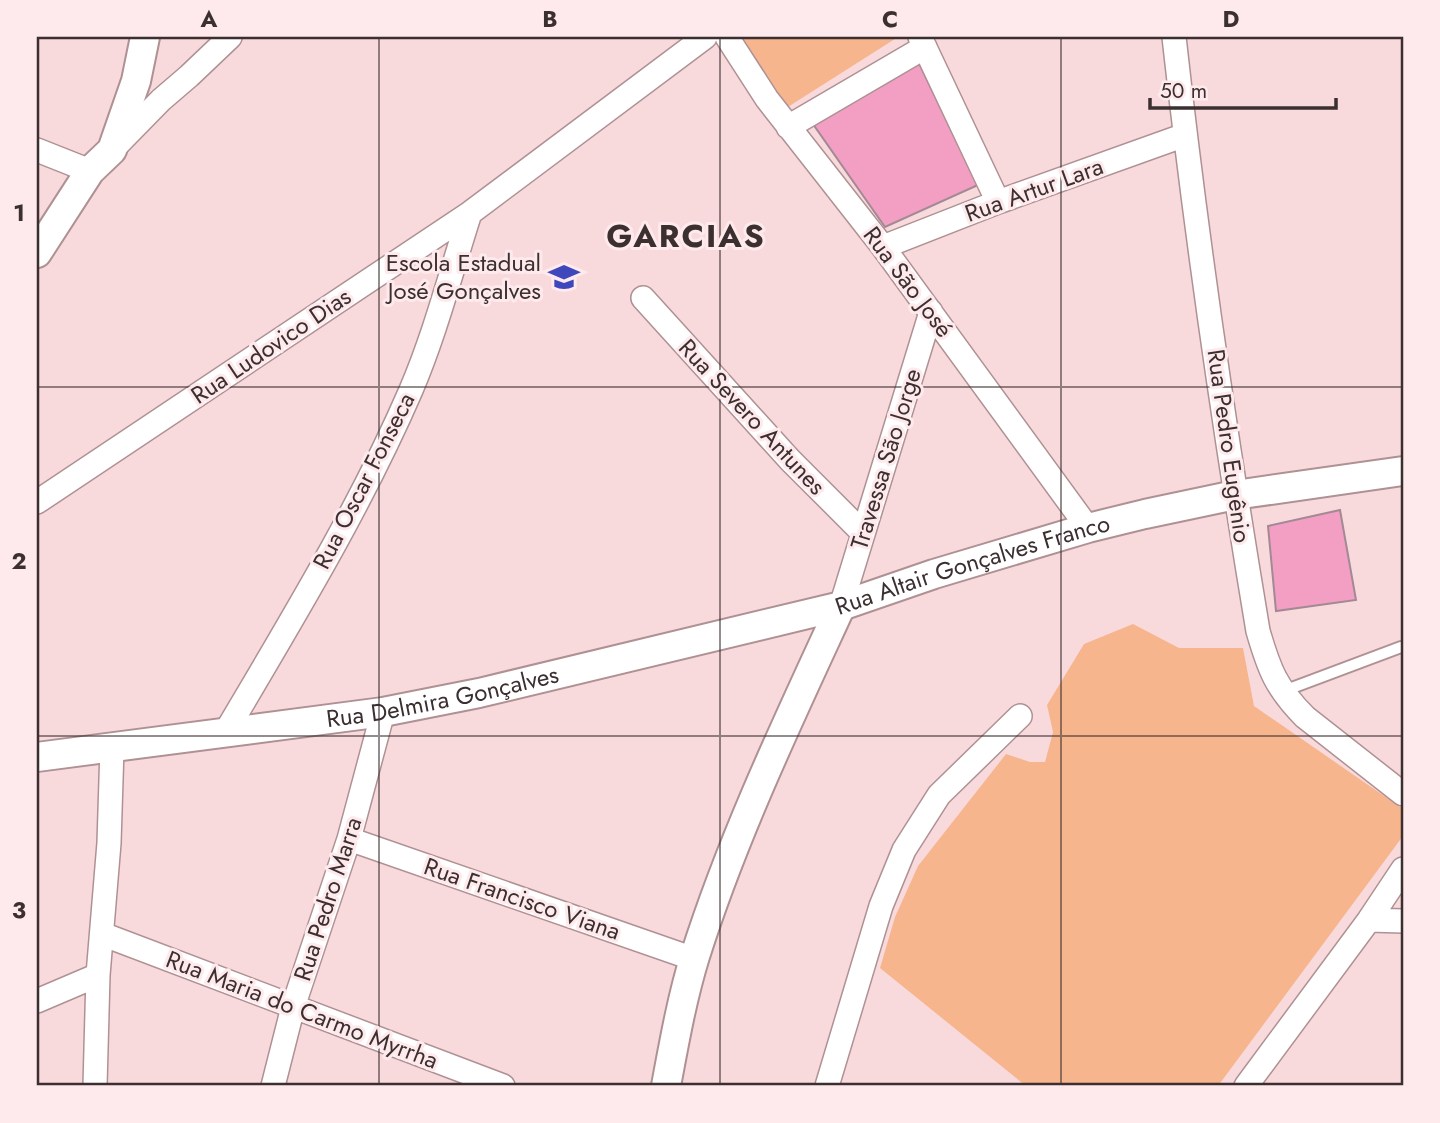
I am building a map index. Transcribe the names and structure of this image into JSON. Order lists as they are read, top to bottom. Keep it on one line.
{"streets":{"street":["Rua Artur Lara","Rua São José","Rua Ludovico Dias","Rua Severo Antunes","Rua Pedro Eugênio","Travessa São Jorge","Rua Oscar Fonseca","Rua Altair Gonçalves Franco","Rua Delmira Gonçalves","Rua Pedro Marra","Rua Francisco Viana","Rua Maria do Carmo Myrrha"]},"crossings":[["Rua Artur Lara","Rua São José"],["Rua Artur Lara","Rua Pedro Eugênio"],["Rua São José","Travessa São Jorge"],["Rua São José","Rua Altair Gonçalves Franco"],["Rua Ludovico Dias","Rua Oscar Fonseca"],["Rua Severo Antunes","Travessa São Jorge"],["Rua Pedro Eugênio","Rua Altair Gonçalves Franco"],["Travessa São Jorge","Rua Altair Gonçalves Franco"],["Travessa São Jorge","Rua Delmira Gonçalves"],["Rua Oscar Fonseca","Rua Delmira Gonçalves"],["Rua Altair Gonçalves Franco","Rua Delmira Gonçalves"],["Rua Altair Gonçalves Franco","Rua Francisco Viana"],["Rua Delmira Gonçalves","Rua Pedro Marra"],["Rua Pedro Marra","Rua Francisco Viana"],["Rua Pedro Marra","Rua Maria do Carmo Myrrha"]],"districts":["GARCIAS"],"places":{"school or university":["Escola Estadual José Gonçalves"]},"scale_bar":"50 m","grid":{"columns":["A","B","C","D"],"rows":["1","2","3"]}}
